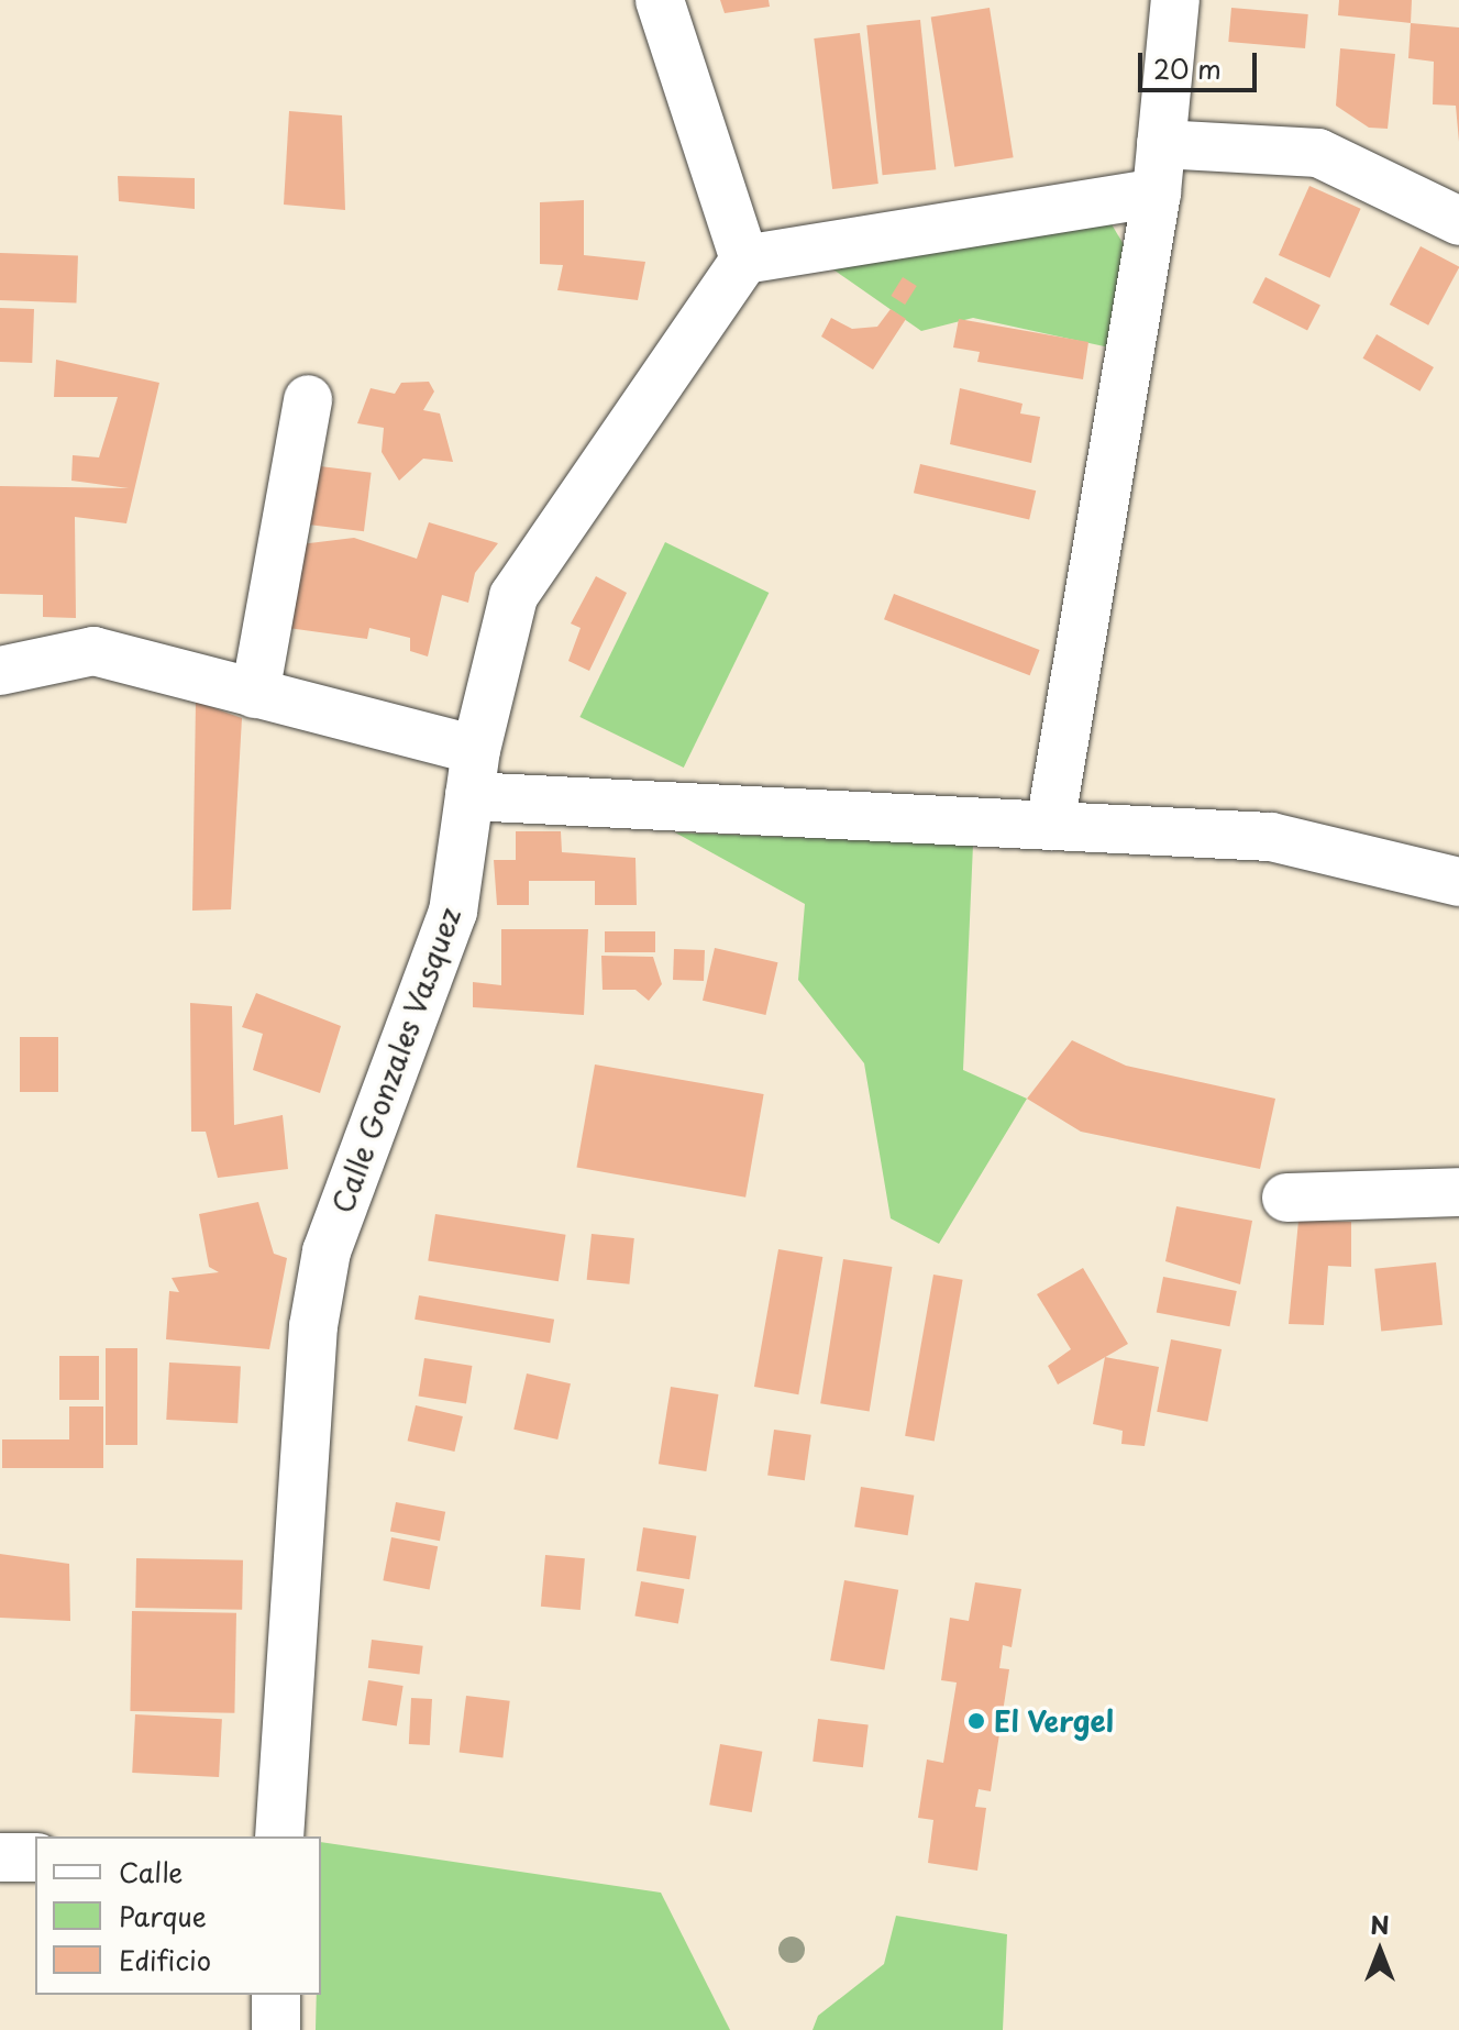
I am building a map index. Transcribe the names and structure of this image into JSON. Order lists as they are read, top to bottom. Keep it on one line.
{"streets":{"street":["Calle Gonzales Vasquez"]},"places":["El Vergel"],"legend":["Calle","Parque","Edificio"],"scale_bar":"20 m","north":"top"}
